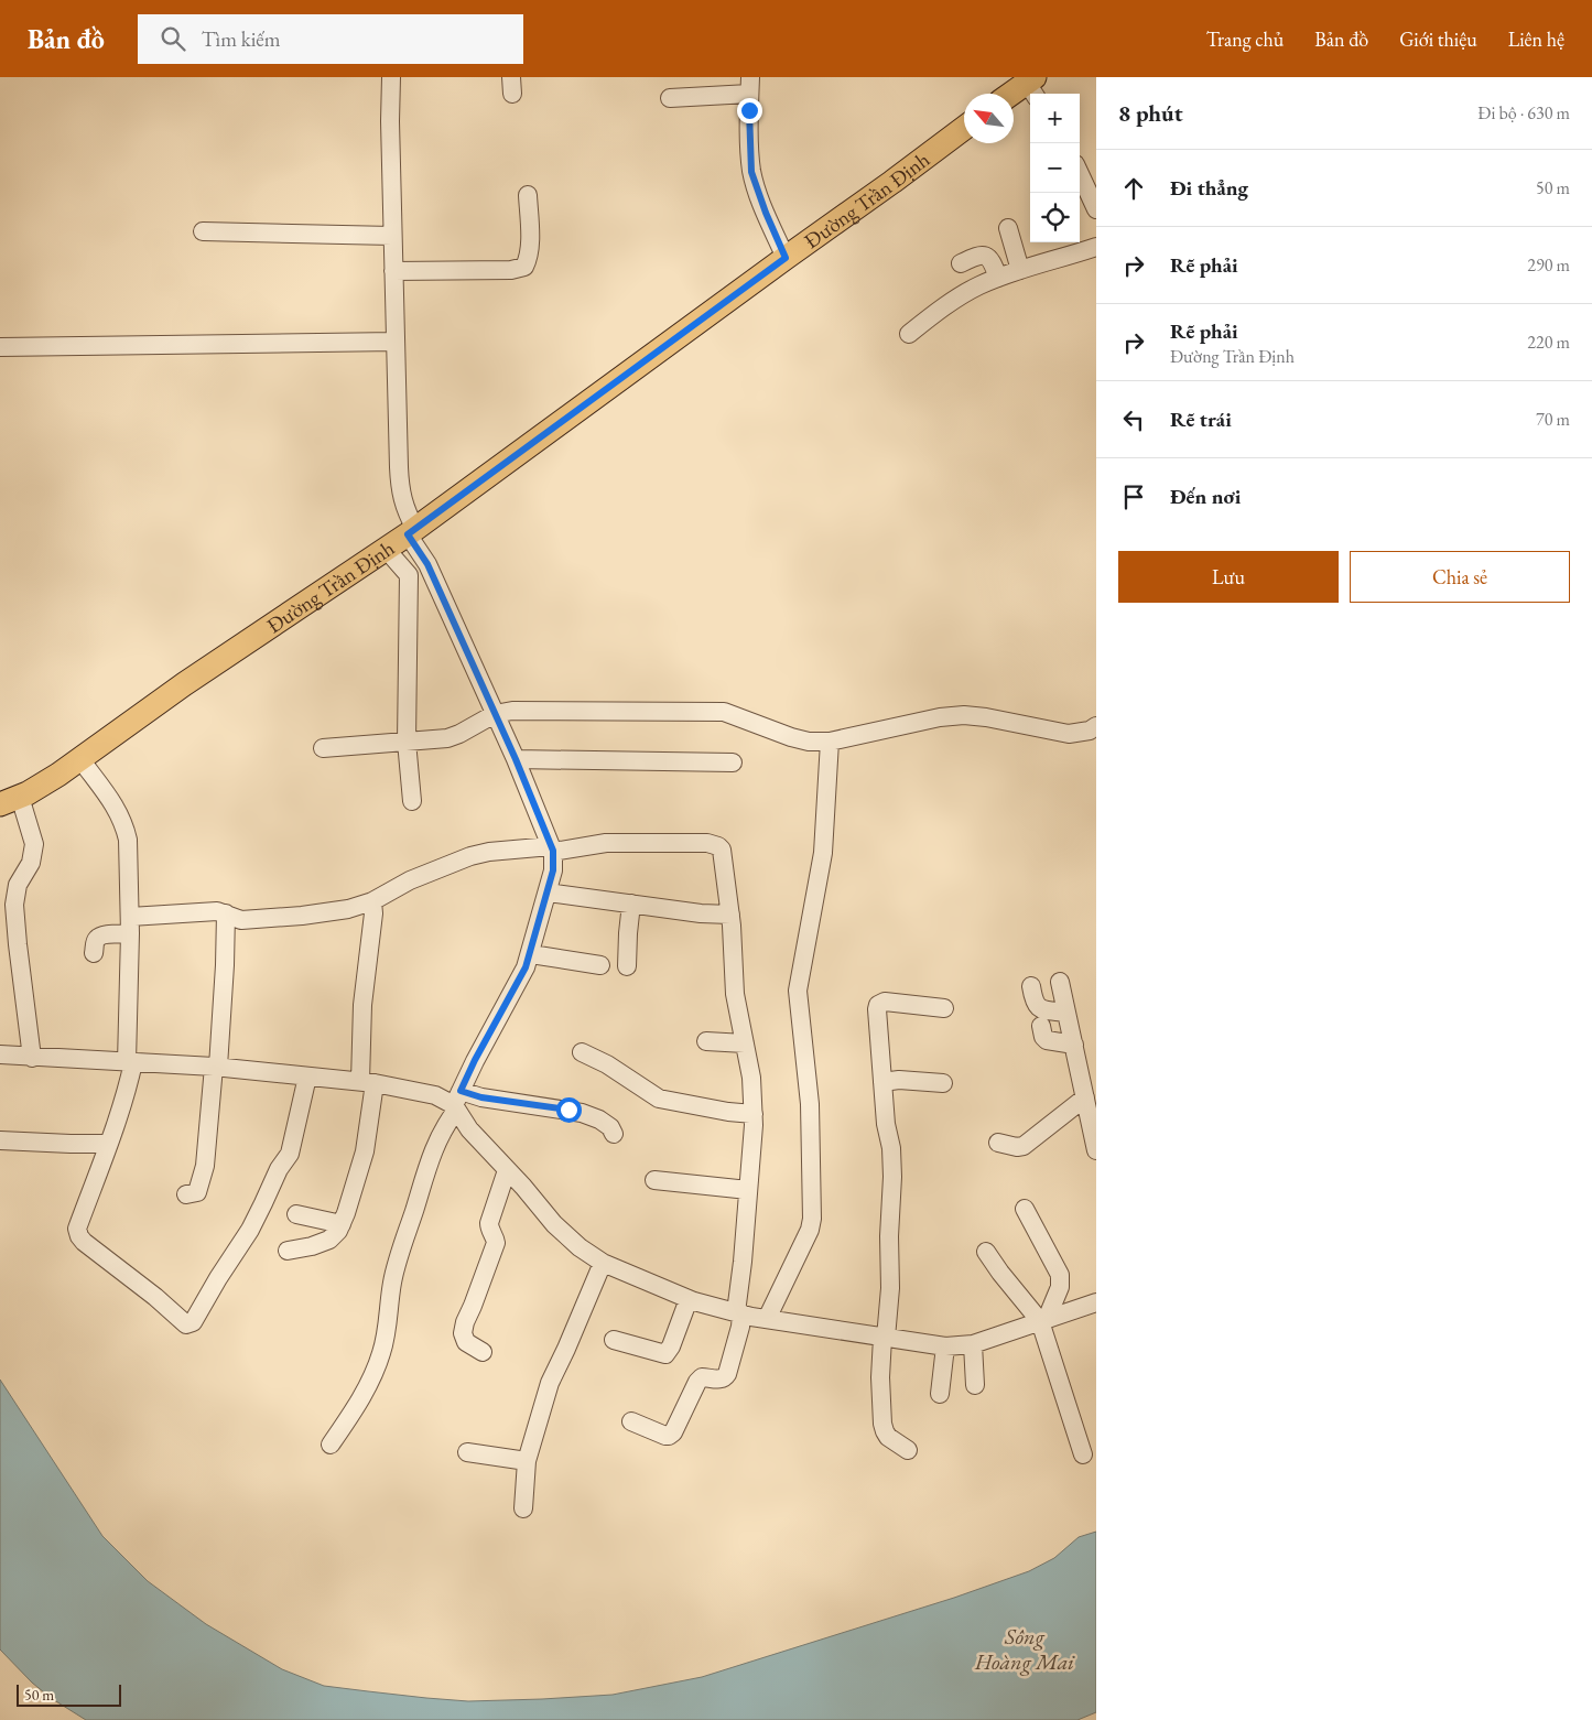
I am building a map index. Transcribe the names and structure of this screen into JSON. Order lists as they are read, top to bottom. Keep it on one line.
{"streets":{"main road":["Đường Trần Định"]},"water":["Sông Hoàng Mai"],"scale_bar":"50 m","north":"top left","page":{"header":"Bản đồ","search":"Tìm kiếm","nav":["Trang chủ","Bản đồ","Giới thiệu","Liên hệ"],"heading":["8 phút","Đi bộ · 630 m"],"map_buttons":["+","−"],"list":[["Đi thẳng","50 m"],["Rẽ phải","290 m"],["Rẽ phải","Đường Trần Định","220 m"],["Rẽ trái","70 m"],"Đến nơi"],"buttons":["Lưu","Chia sẻ"],"scale":"50 m"}}
